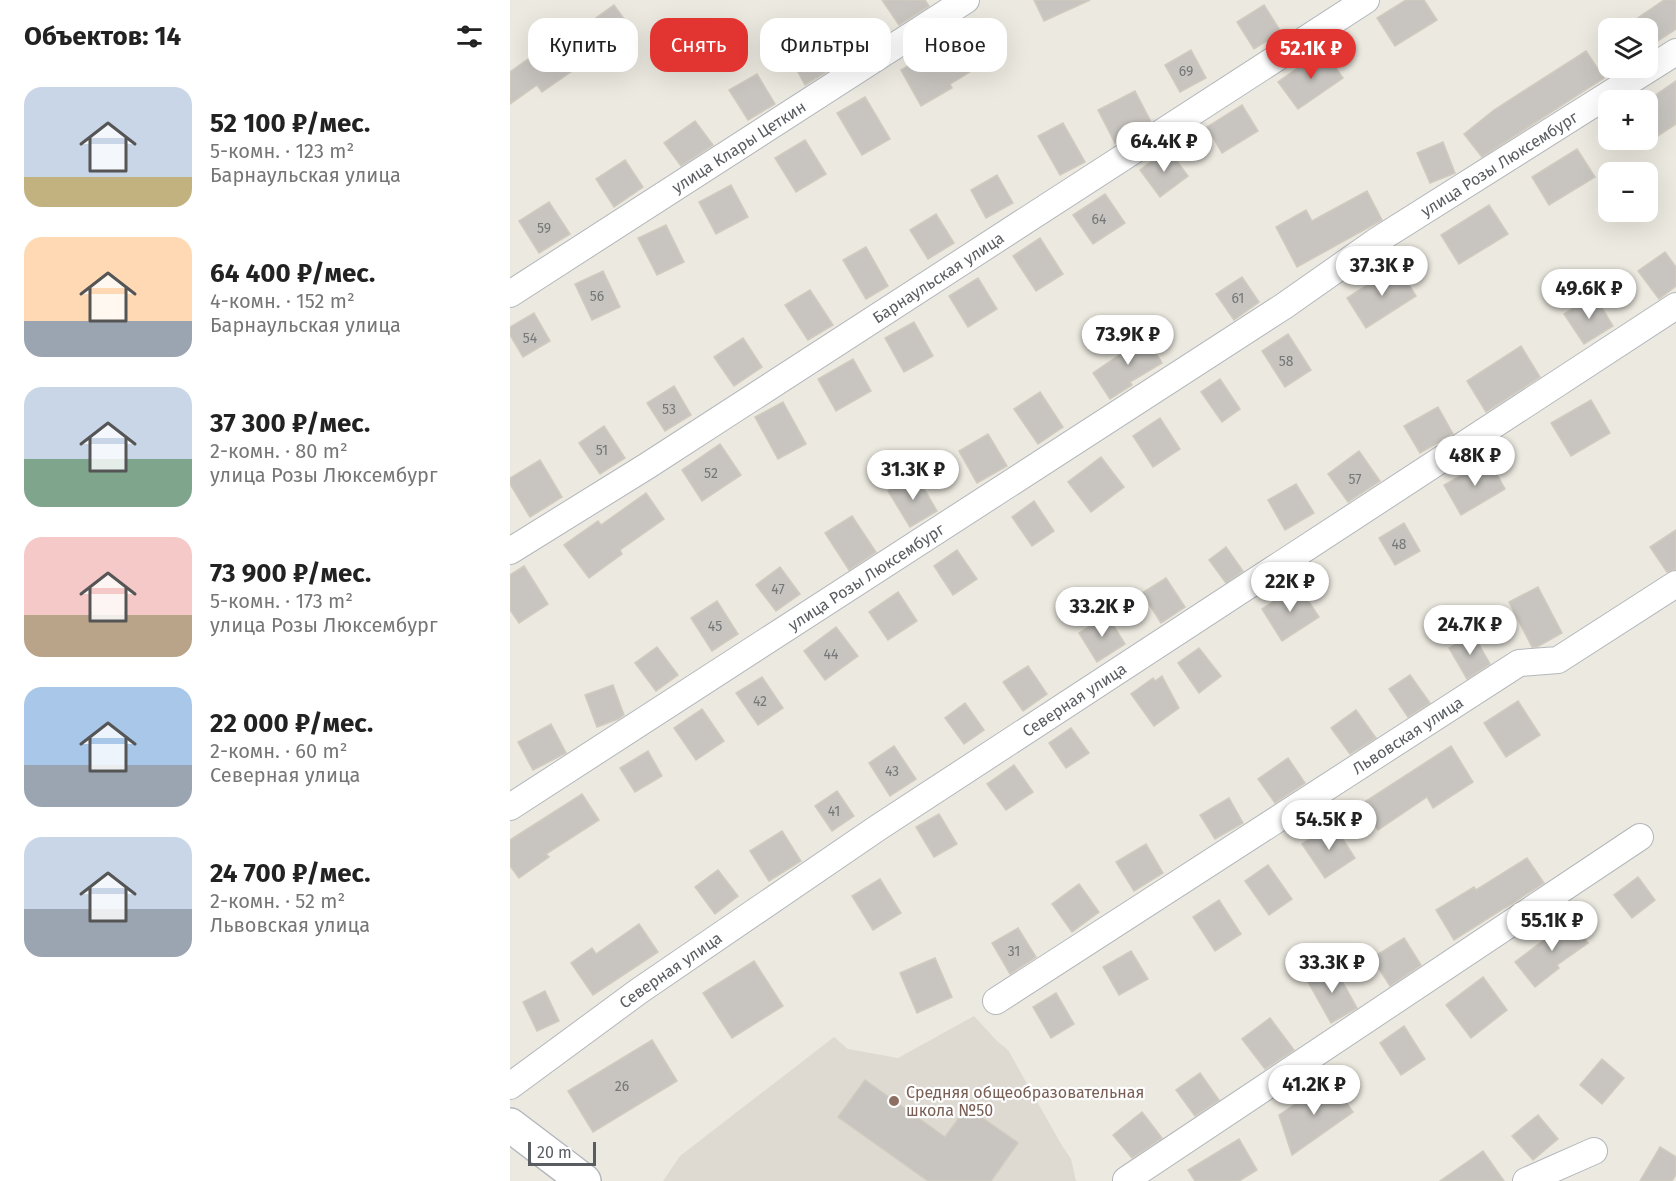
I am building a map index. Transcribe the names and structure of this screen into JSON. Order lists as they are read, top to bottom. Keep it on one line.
{"streets":{"street":["улица Клары Цеткин","улица Розы Люксембург","Барнаульская улица","Северная улица","Львовская улица"]},"places":["Средняя общеобразовательная школа №50"],"house_numbers":["69","64","59","56","61","54","58","53","51","52","57","48","47","45","44","42","43","41","31","26"],"scale_bar":"20 m","page":{"heading":"Объектов: 14","map_buttons":["+","−"],"chip":["Купить","Снять","Фильтры","Новое"],"price":["52.1K ₽","64.4K ₽","37.3K ₽","49.6K ₽","73.9K ₽","48K ₽","31.3K ₽","22K ₽","33.2K ₽","24.7K ₽","54.5K ₽","55.1K ₽","33.3K ₽","41.2K ₽"],"list":[{"name":"52 100 ₽/мес.","note":"5-комн. · 123 m² · Барнаульская улица"},{"name":"64 400 ₽/мес.","note":"4-комн. · 152 m² · Барнаульская улица"},{"name":"37 300 ₽/мес.","note":"2-комн. · 80 m² · улица Розы Люксембург"},{"name":"73 900 ₽/мес.","note":"5-комн. · 173 m² · улица Розы Люксембург"},{"name":"22 000 ₽/мес.","note":"2-комн. · 60 m² · Северная улица"},{"name":"24 700 ₽/мес.","note":"2-комн. · 52 m² · Львовская улица"}],"scale":"20 m"}}
